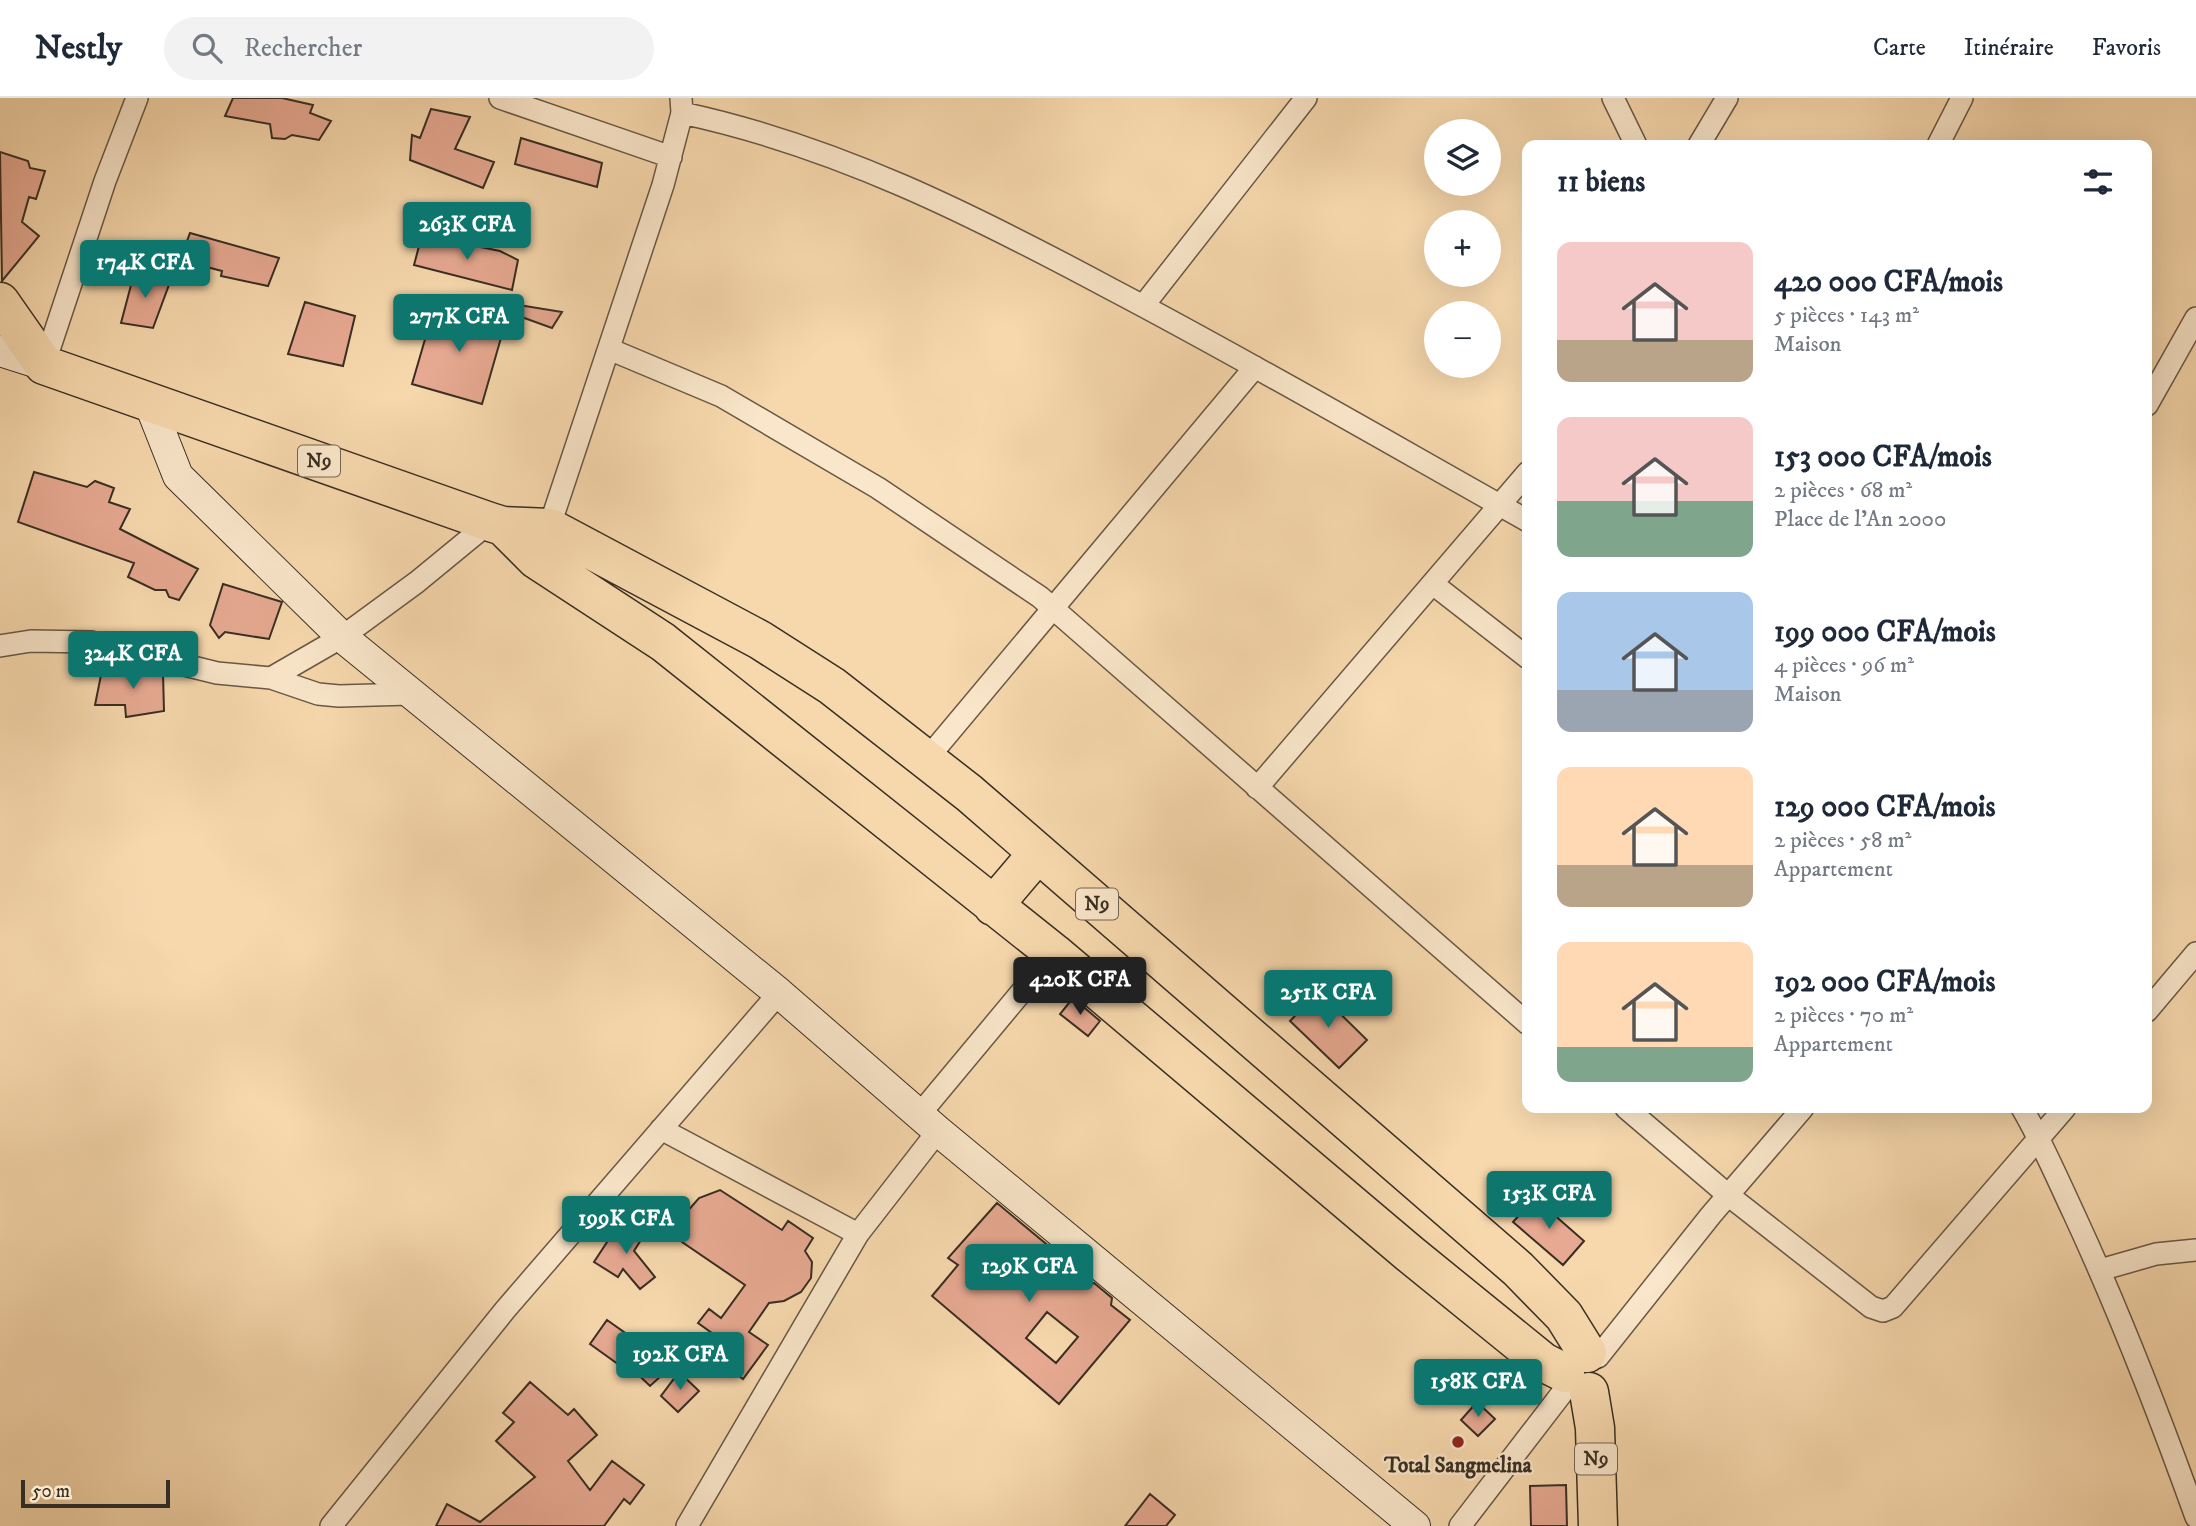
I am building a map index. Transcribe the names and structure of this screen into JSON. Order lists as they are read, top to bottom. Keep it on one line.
{"streets":{"highway":["N9"]},"places":["Total Sangmelina"],"scale_bar":"50 m","page":{"header":"Nestly","search":"Rechercher","nav":["Carte","Itinéraire","Favoris"],"map_buttons":["+","−"],"heading":"11 biens","price":["263K CFA","174K CFA","277K CFA","324K CFA","420K CFA","251K CFA","153K CFA","199K CFA","129K CFA","192K CFA","158K CFA"],"list":[{"name":"420 000 CFA/mois","note":"5 pièces · 143 m² · Maison"},{"name":"153 000 CFA/mois","note":"2 pièces · 68 m² · Place de l'An 2000"},{"name":"199 000 CFA/mois","note":"4 pièces · 96 m² · Maison"},{"name":"129 000 CFA/mois","note":"2 pièces · 58 m² · Appartement"},{"name":"192 000 CFA/mois","note":"2 pièces · 70 m² · Appartement"}],"scale":"50 m"}}
